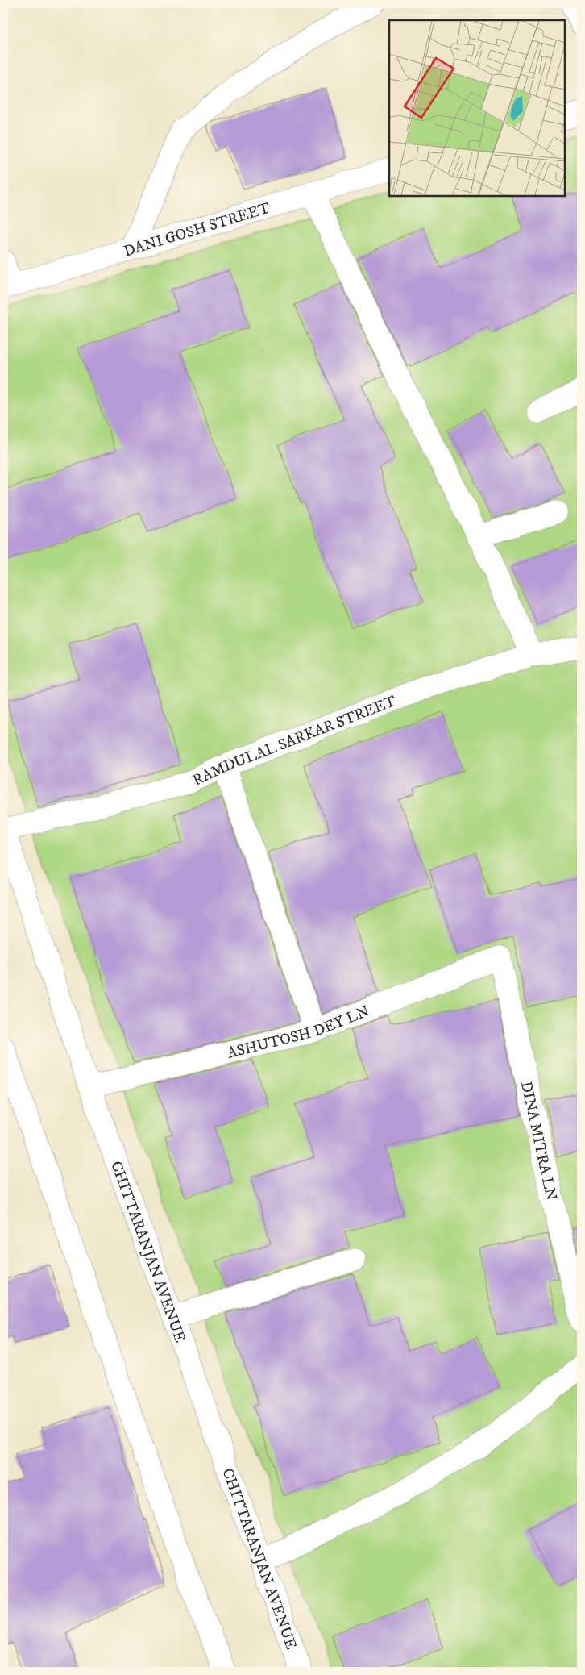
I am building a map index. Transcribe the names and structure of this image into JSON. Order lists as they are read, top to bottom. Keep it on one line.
{"streets":{"street":["DANI GOSH STREET","RAMDULAL SARKAR STREET","ASHUTOSH DEY LN","DINA MITRA LN","CHITTARANJAN AVENUE"]},"crossings":[["RAMDULAL SARKAR STREET","CHITTARANJAN AVENUE"],["ASHUTOSH DEY LN","DINA MITRA LN"],["ASHUTOSH DEY LN","CHITTARANJAN AVENUE"]]}
